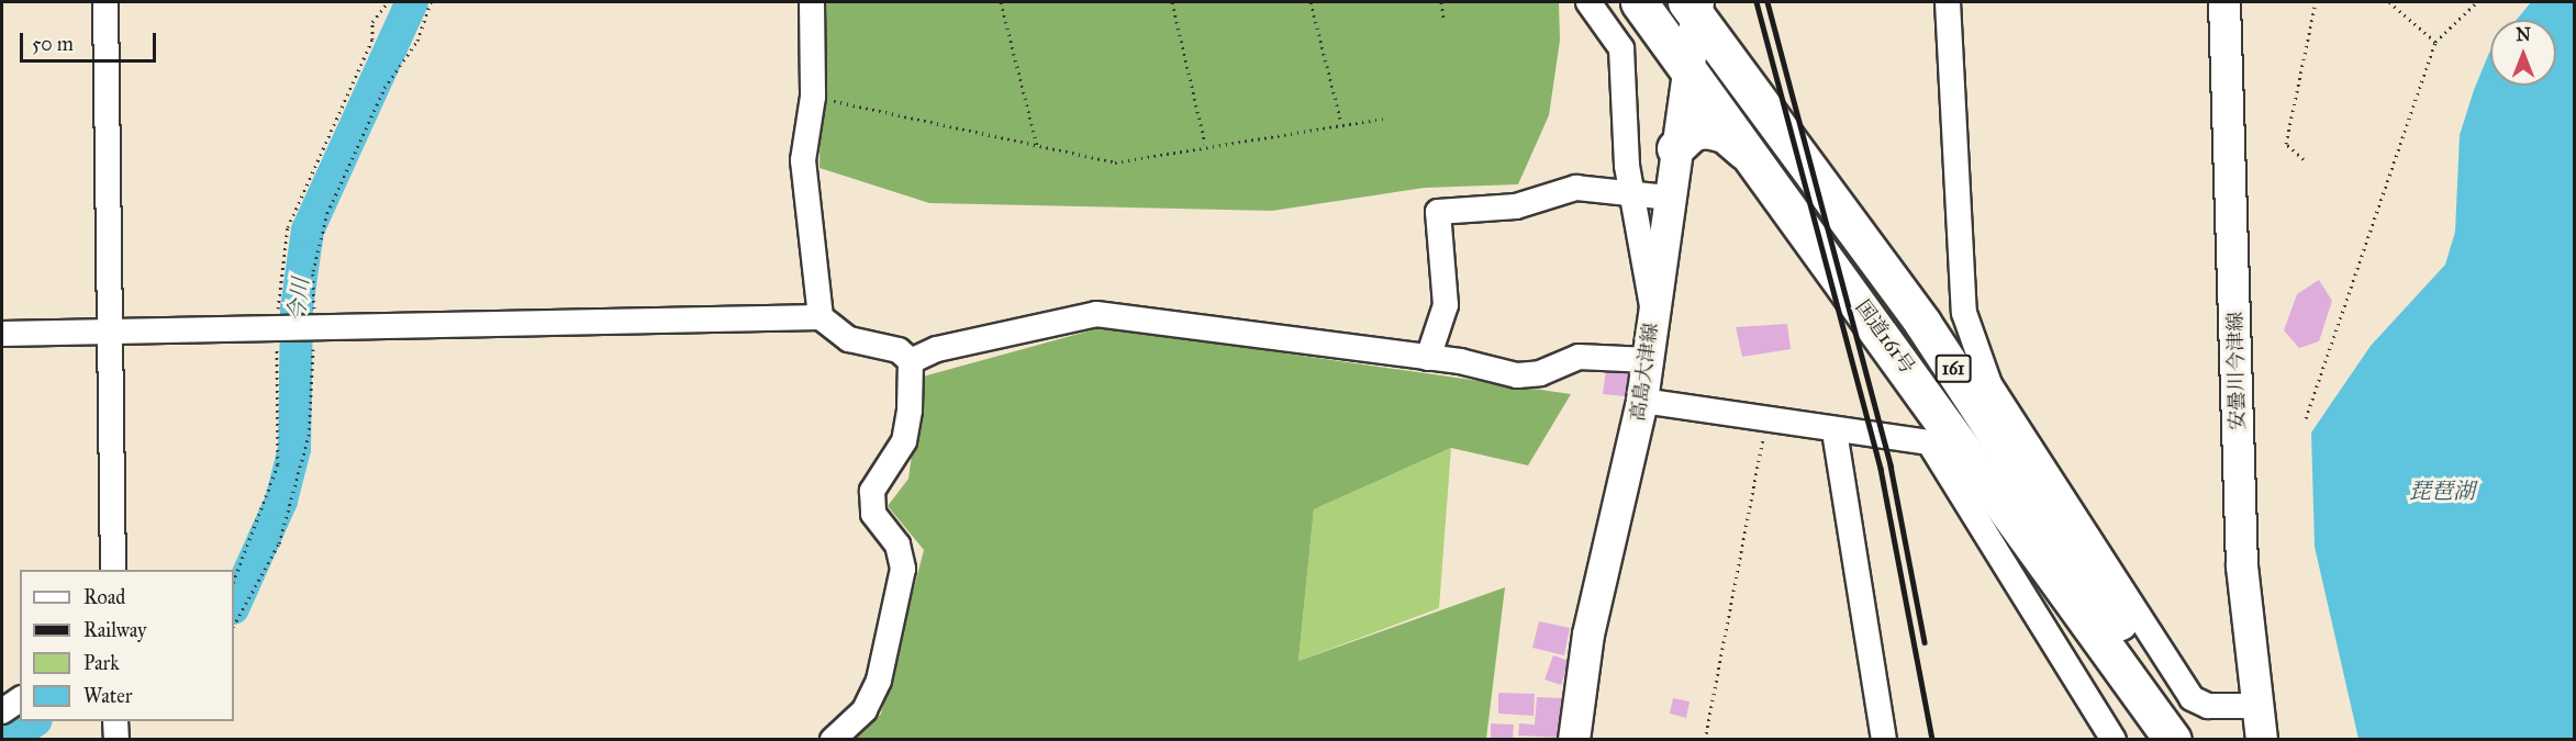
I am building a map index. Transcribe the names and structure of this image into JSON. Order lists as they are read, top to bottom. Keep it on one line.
{"streets":{"highway":["国道161号","161"],"main road":["安曇川今津線","高島大津線"]},"water":["今川","琵琶湖"],"legend":["Road","Railway","Park","Water"],"scale_bar":"50 m","north":"top"}
